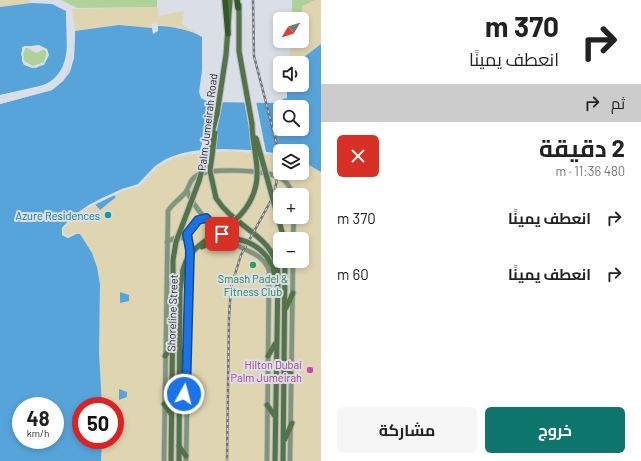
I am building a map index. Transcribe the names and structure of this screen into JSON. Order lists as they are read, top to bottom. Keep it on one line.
{"streets":{"main road":["Palm Jumeirah Road","Shoreline Street"]},"crossings":[["Palm Jumeirah Road","Shoreline Street"]],"places":["Azure Residences","Smash Padel & Fitness Club","Hilton Dubai Palm Jumeirah"],"north":"bottom left","page":{"turn":["370 m","انعطف يمينًا"],"map_buttons":["+","−"],"then":"ثم","heading":["2 دقيقة","480 m · 11:36"],"list":[{"name":"انعطف يمينًا","value":"370 m"},{"name":"انعطف يمينًا","value":"60 m"}],"speed":"48 km/h","limit":"50","buttons":["خروج","مشاركة"]}}
